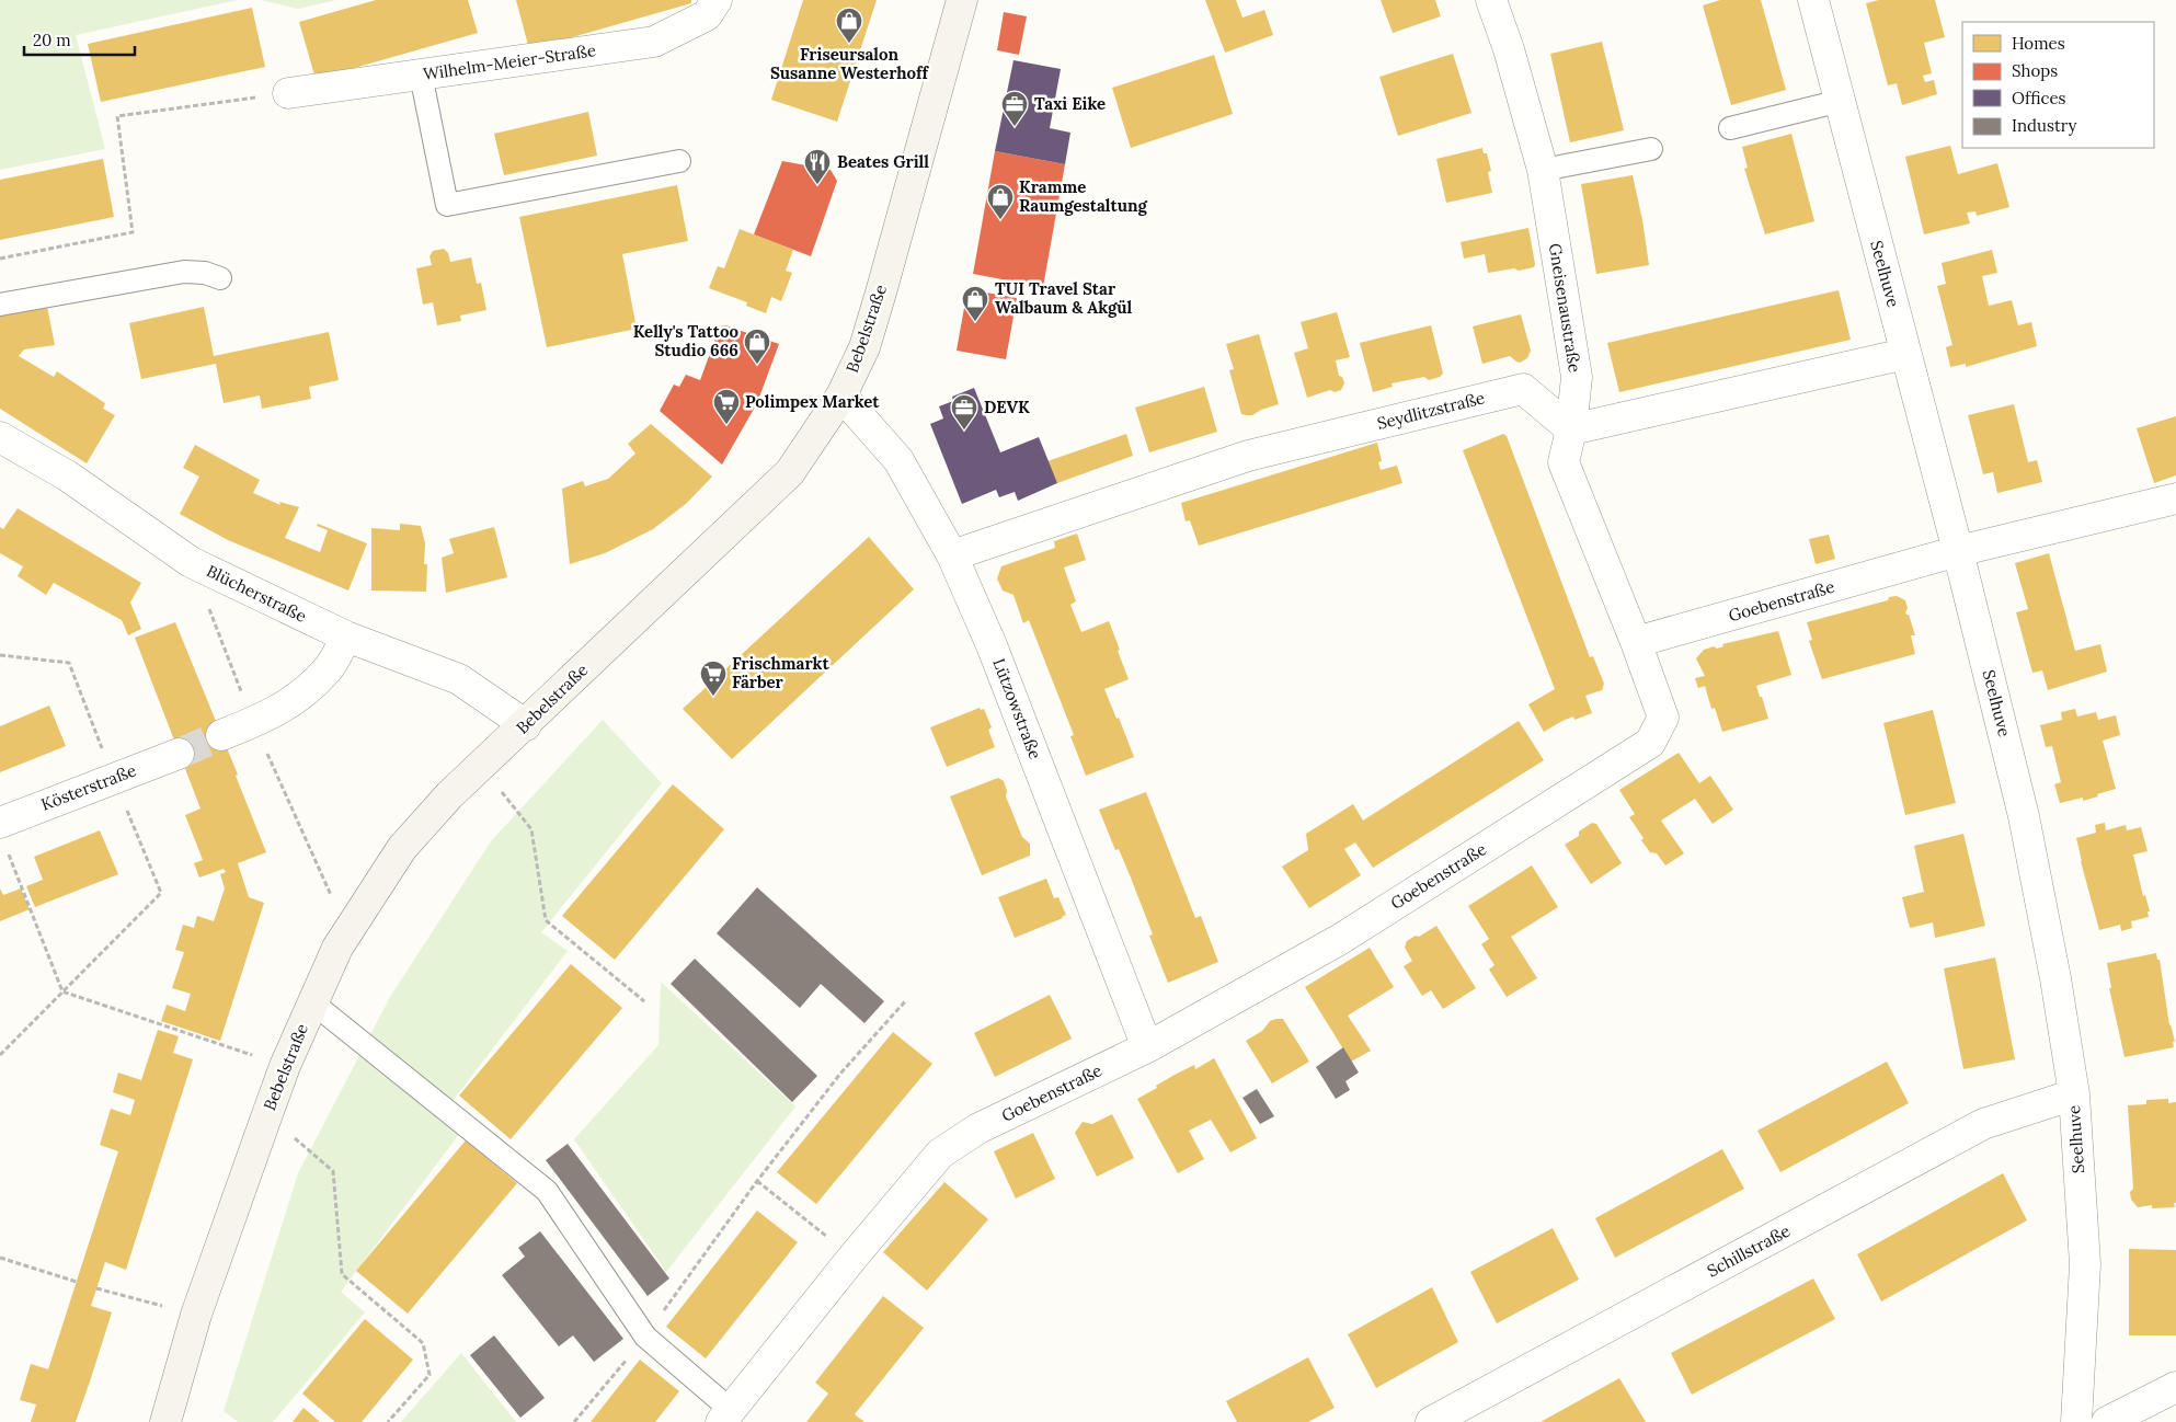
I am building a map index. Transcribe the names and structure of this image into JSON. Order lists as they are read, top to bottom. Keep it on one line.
{"streets":{"main road":["Bebelstraße"],"street":["Wilhelm-Meier-Straße","Seelhuve","Gneisenaustraße","Seydlitzstraße","Blücherstraße","Goebenstraße","Lützowstraße","Kösterstraße","Schillstraße"]},"crossings":[["Seelhuve","Goebenstraße"],["Seelhuve","Schillstraße"],["Gneisenaustraße","Seydlitzstraße"],["Gneisenaustraße","Goebenstraße"],["Bebelstraße","Blücherstraße"],["Bebelstraße","Lützowstraße"],["Seydlitzstraße","Lützowstraße"],["Goebenstraße","Lützowstraße"]],"places":{"shop":["Friseursalon Susanne Westerhoff","Kramme Raumgestaltung","TUI Travel Star Walbaum & Akgül","Kelly's Tattoo Studio 666"],"office":["Taxi Eike","DEVK"],"restaurant":["Beates Grill"],"supermarket":["Polimpex Market","Frischmarkt Färber"]},"legend":["Homes","Shops","Offices","Industry"],"scale_bar":"20 m"}
